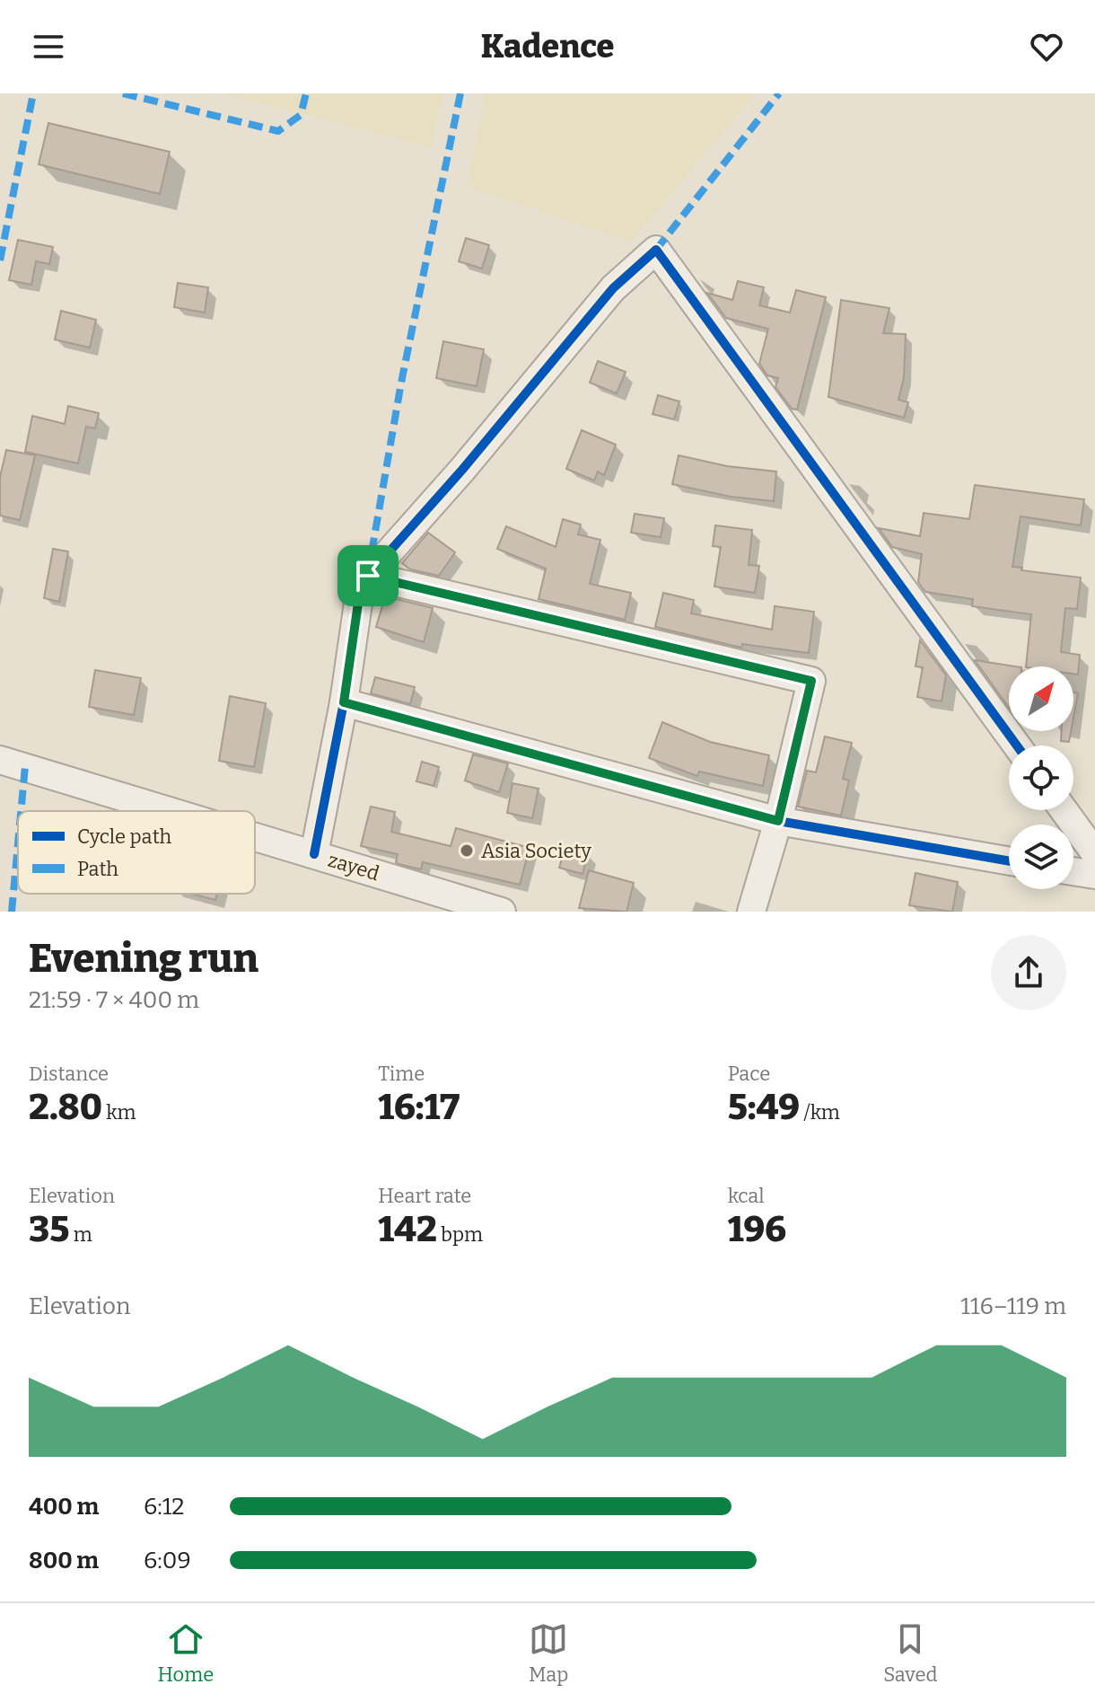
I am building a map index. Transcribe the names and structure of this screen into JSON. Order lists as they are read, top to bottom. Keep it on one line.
{"streets":{"street":["zayed"]},"places":["Asia Society"],"legend":["Cycle path","Path"],"north":"top right","page":{"header":"Kadence","heading":["Evening run","21:59 · 7 × 400 m"],"stats":[["Distance","2.80 km"],["Time","16:17"],["Pace","5:49 /km"],["Elevation","35 m"],["Heart rate","142 bpm"],["kcal","196"]],"chart":["Elevation","116–119 m"],"list":[{"name":"400 m","note":"6:12"},{"name":"800 m","note":"6:09"}],"tabs":["Home","Map","Saved"]}}
